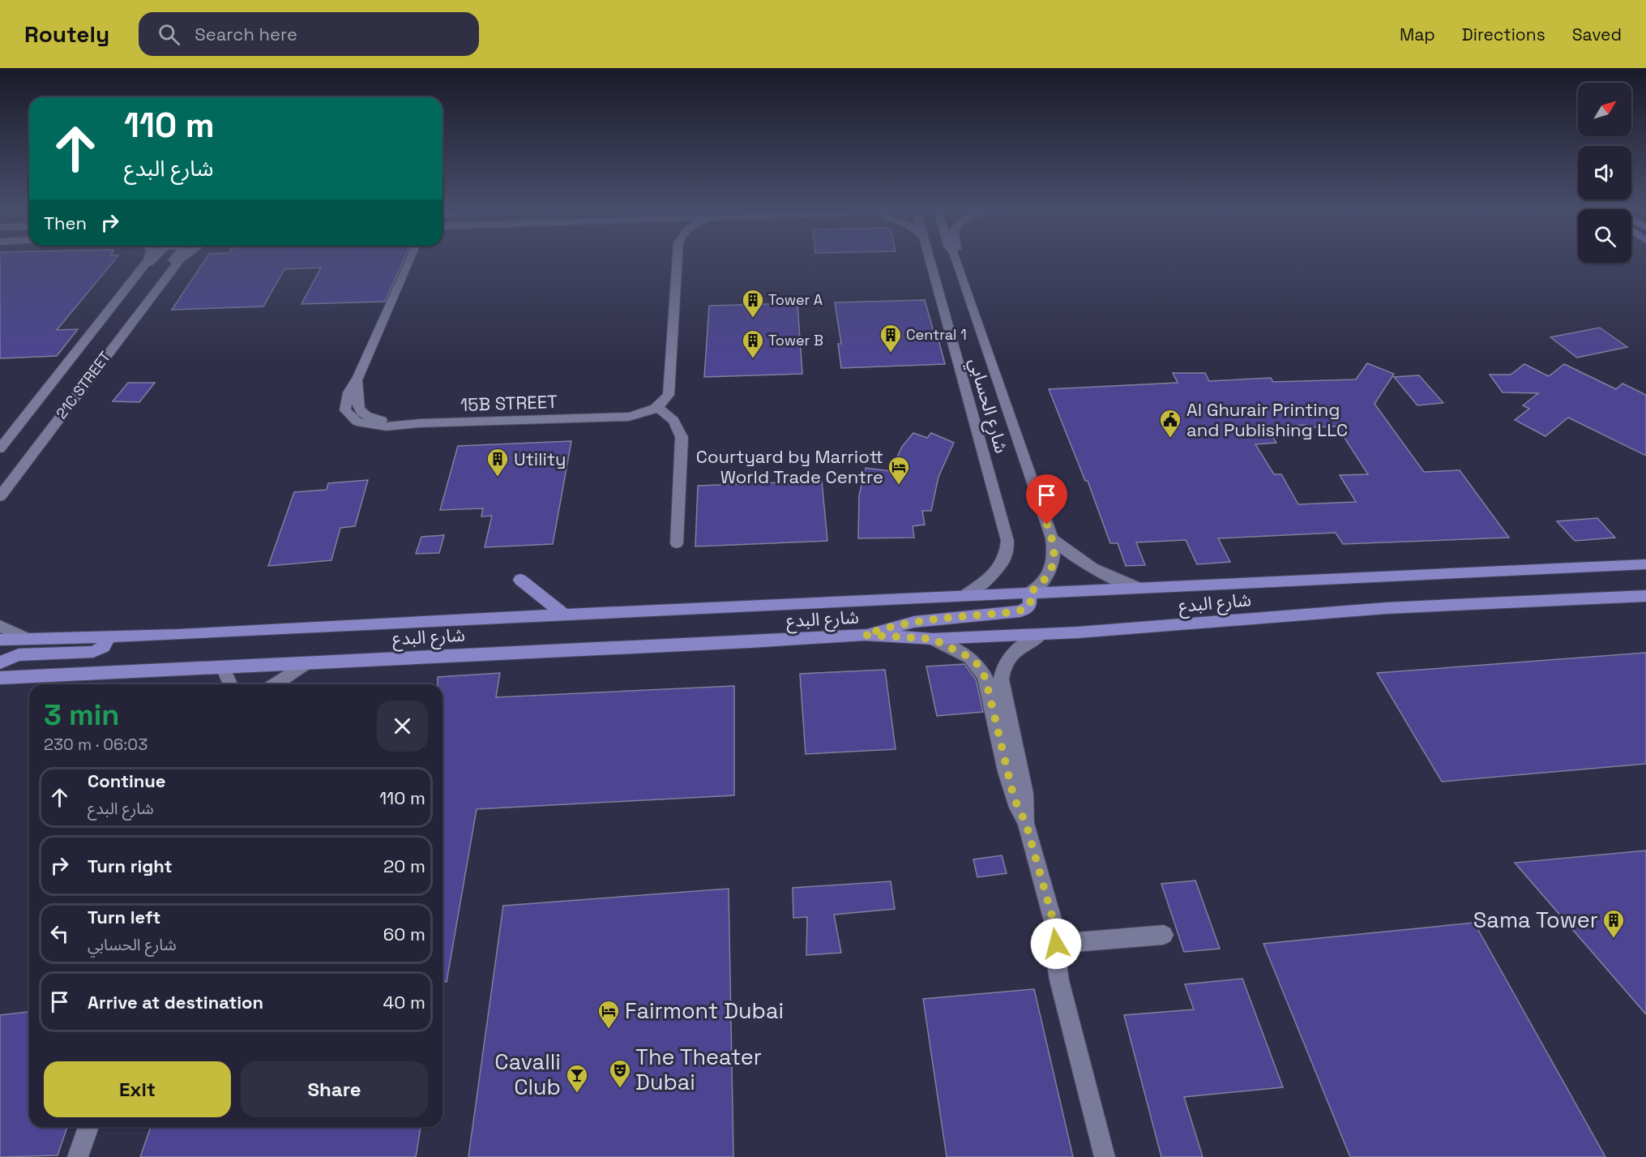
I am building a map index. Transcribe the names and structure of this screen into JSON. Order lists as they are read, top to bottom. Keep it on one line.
{"streets":{"main road":["شارع البدع"],"street":["21C STREET","15B STREET","شارع الحسابي"]},"crossings":[["شارع الحسابي","شارع البدع"]],"places":{"building":["Tower A","Central 1","Tower B","Utility","Sama Tower"],"public building":["Al Ghurair Printing and Publishing LLC"],"hotel":["Courtyard by Marriott World Trade Centre","Fairmont Dubai"],"theatre":["The Theater Dubai"],"bar":["Cavalli Club"]},"north":"top right","page":{"header":"Routely","search":"Search here","nav":["Map","Directions","Saved"],"turn":["110 m","شارع البدع"],"then":"Then","heading":["3 min","230 m · 06:03"],"list":[{"name":"Continue","note":"شارع البدع","value":"110 m"},{"name":"Turn right","value":"20 m"},{"name":"Turn left","note":"شارع الحسابي","value":"60 m"},{"name":"Arrive at destination","value":"40 m"}],"buttons":["Exit","Share"]}}
